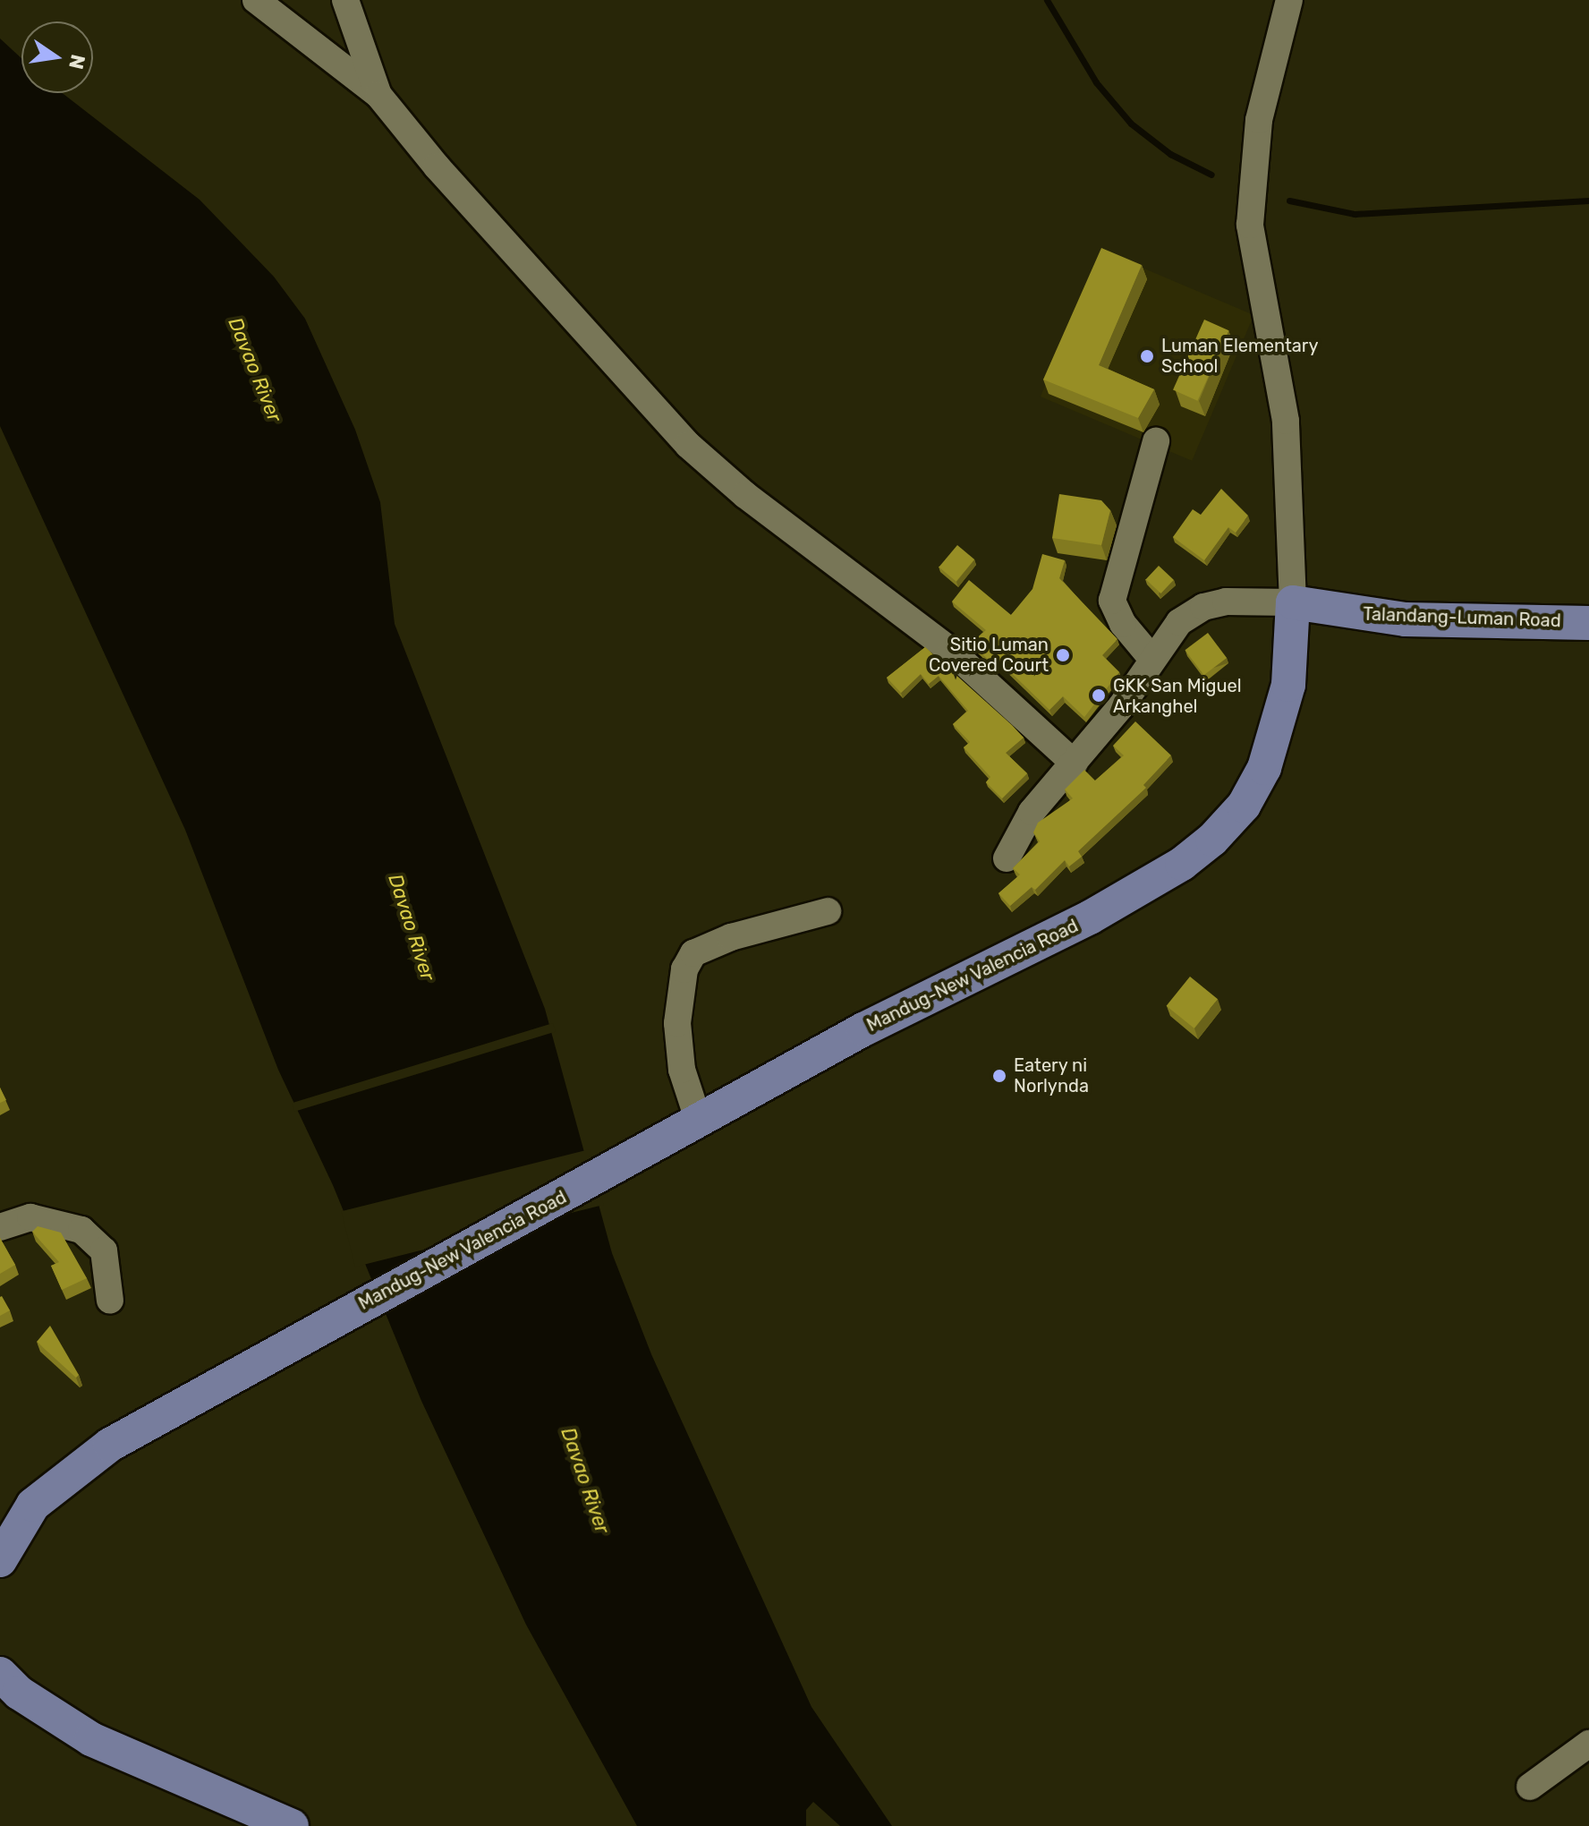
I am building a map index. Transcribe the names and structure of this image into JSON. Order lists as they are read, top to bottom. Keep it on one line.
{"streets":{"main road":["Talandang-Luman Road","Mandug-New Valencia Road"]},"crossings":[["Talandang-Luman Road","Mandug-New Valencia Road"]],"water":["Davao River"],"places":["Luman Elementary School","Sitio Luman Covered Court","GKK San Miguel Arkanghel","Eatery ni Norlynda"],"north":"right"}
